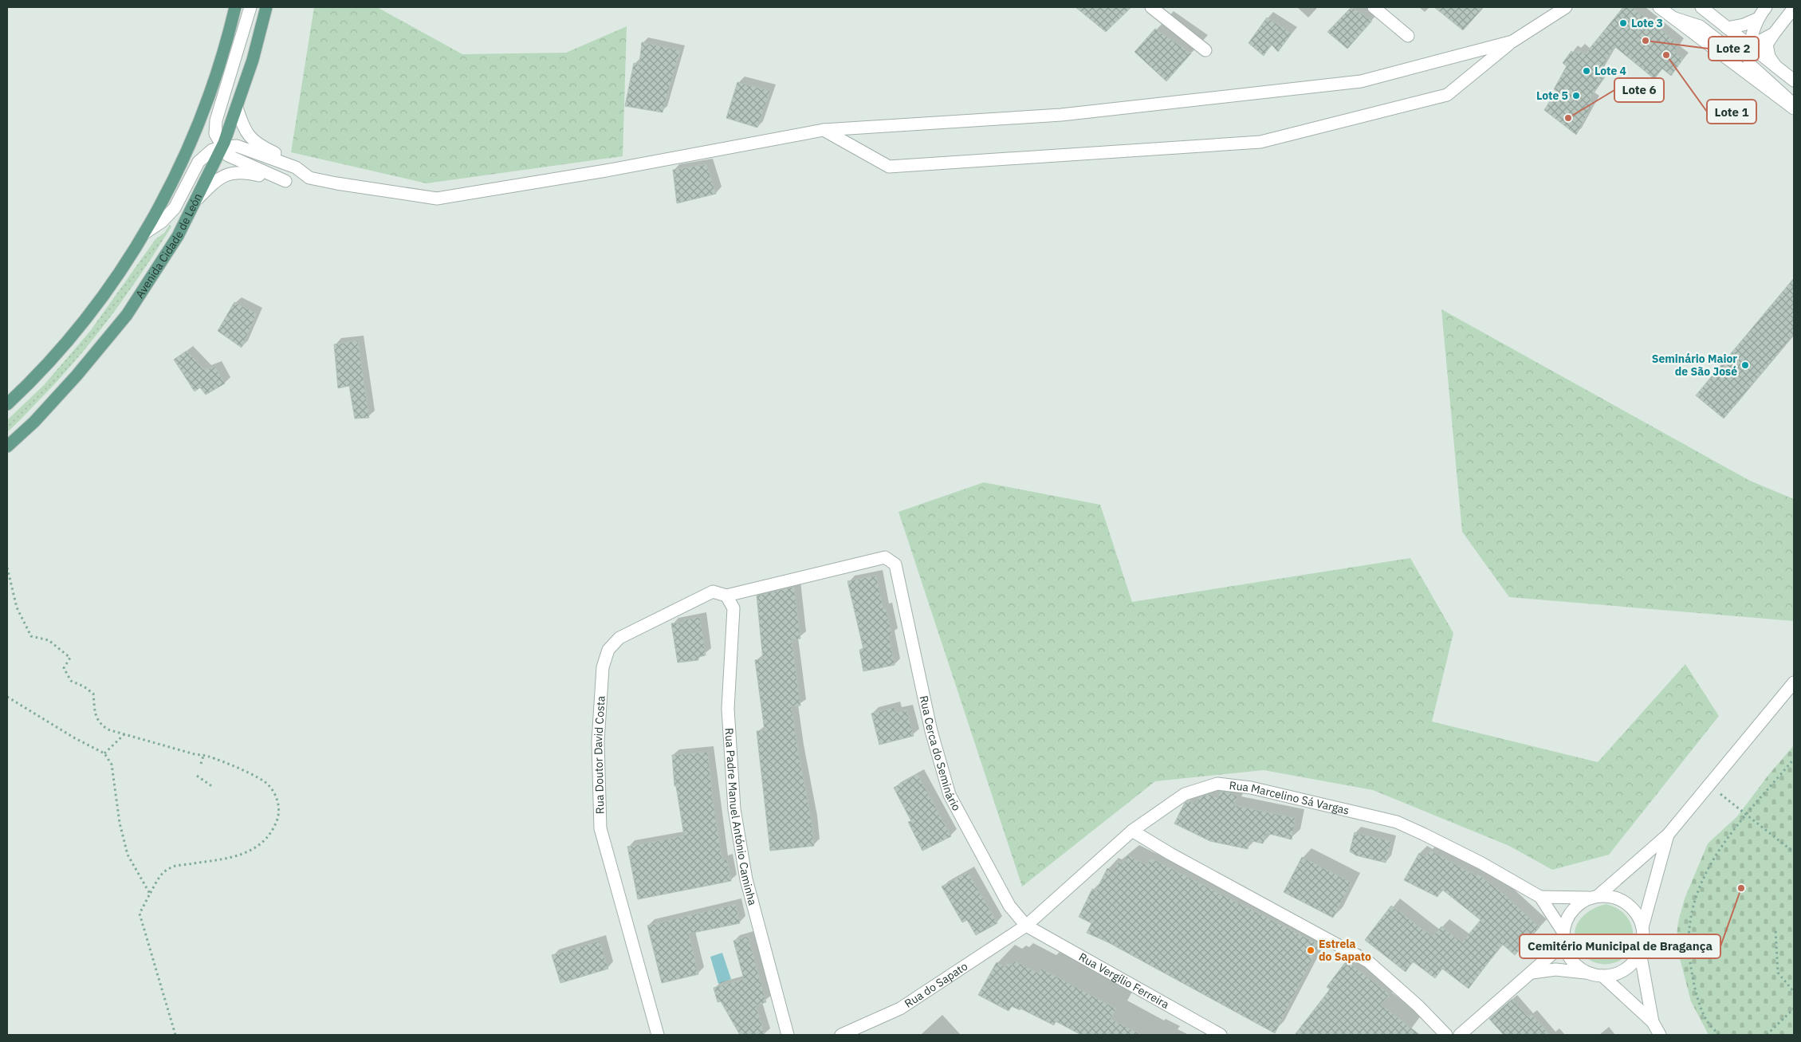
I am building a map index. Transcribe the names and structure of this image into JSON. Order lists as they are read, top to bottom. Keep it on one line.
{"streets":{"main road":["Avenida Cidade de León"],"street":["Rua Cerca do Seminário","Rua Doutor David Costa","Rua Marcelino Sá Vargas","Rua Padre Manuel António Caminha","Rua Vergílio Ferreira","Rua do Sapato"]},"crossings":[["Rua Cerca do Seminário","Rua Doutor David Costa"],["Rua Cerca do Seminário","Rua Marcelino Sá Vargas"],["Rua Cerca do Seminário","Rua Vergílio Ferreira"],["Rua Cerca do Seminário","Rua do Sapato"],["Rua Doutor David Costa","Rua Padre Manuel António Caminha"],["Rua Marcelino Sá Vargas","Rua Vergílio Ferreira"],["Rua Marcelino Sá Vargas","Rua do Sapato"],["Rua Vergílio Ferreira","Rua do Sapato"]],"places":["Lote 3","Lote 2","Lote 1","Lote 4","Lote 5","Lote 6","Seminário Maior de São José","Cemitério Municipal de Bragança","Estrela do Sapato"]}
